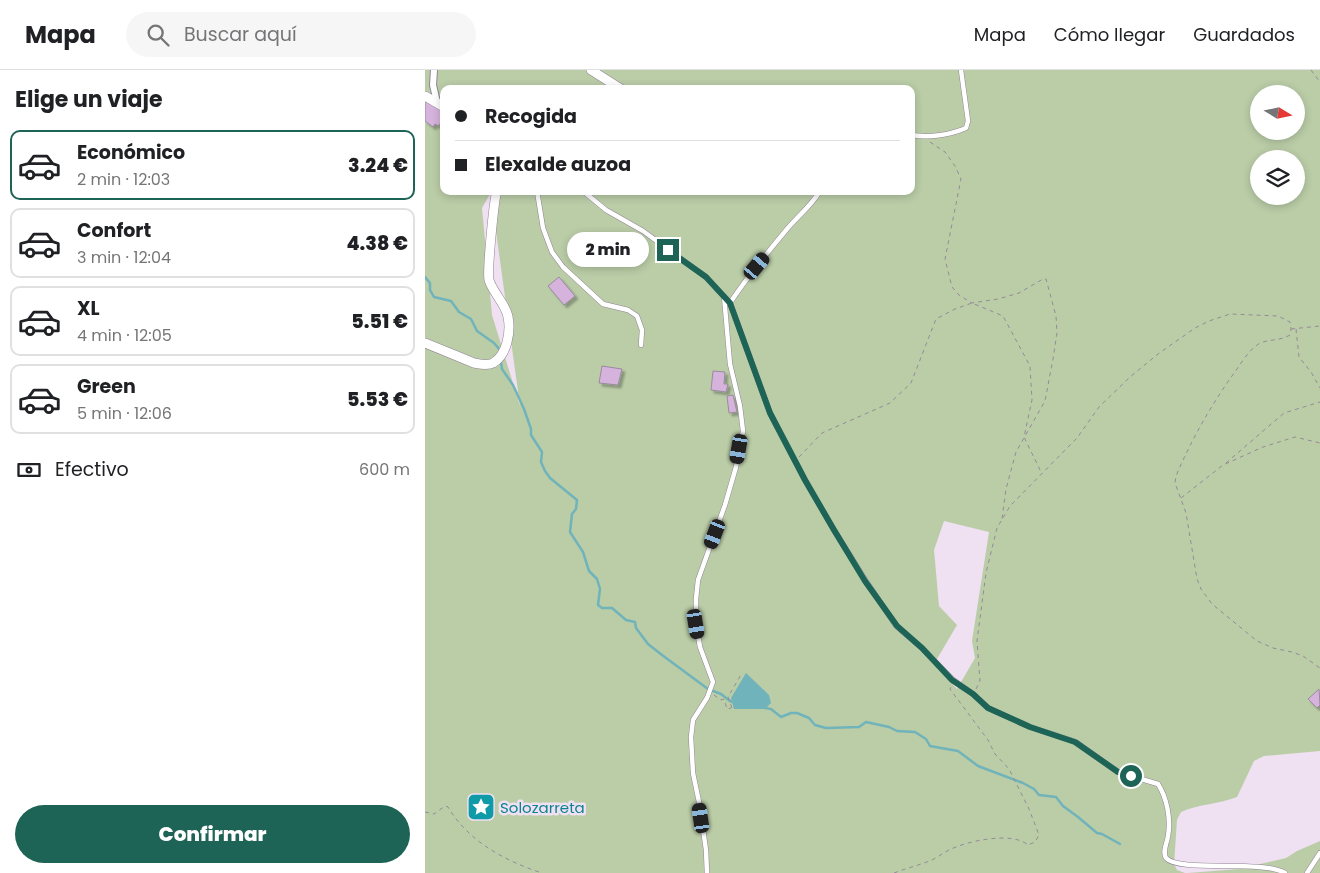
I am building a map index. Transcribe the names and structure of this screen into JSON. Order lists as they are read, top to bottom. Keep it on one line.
{"places":{"place":["Solozarreta"]},"north":"right","page":{"header":"Mapa","search":"Buscar aquí","nav":["Mapa","Cómo llegar","Guardados"],"heading":"Elige un viaje","banner":["Recogida","Elexalde auzoa"],"list":[{"name":"Económico","note":"2 min · 12:03","value":"3.24 €"},{"name":"Confort","note":"3 min · 12:04","value":"4.38 €"},{"name":"XL","note":"4 min · 12:05","value":"5.51 €"},{"name":"Green","note":"5 min · 12:06","value":"5.53 €"}],"bubble":"2 min","pay":["Efectivo","600 m"],"buttons":"Confirmar"}}
